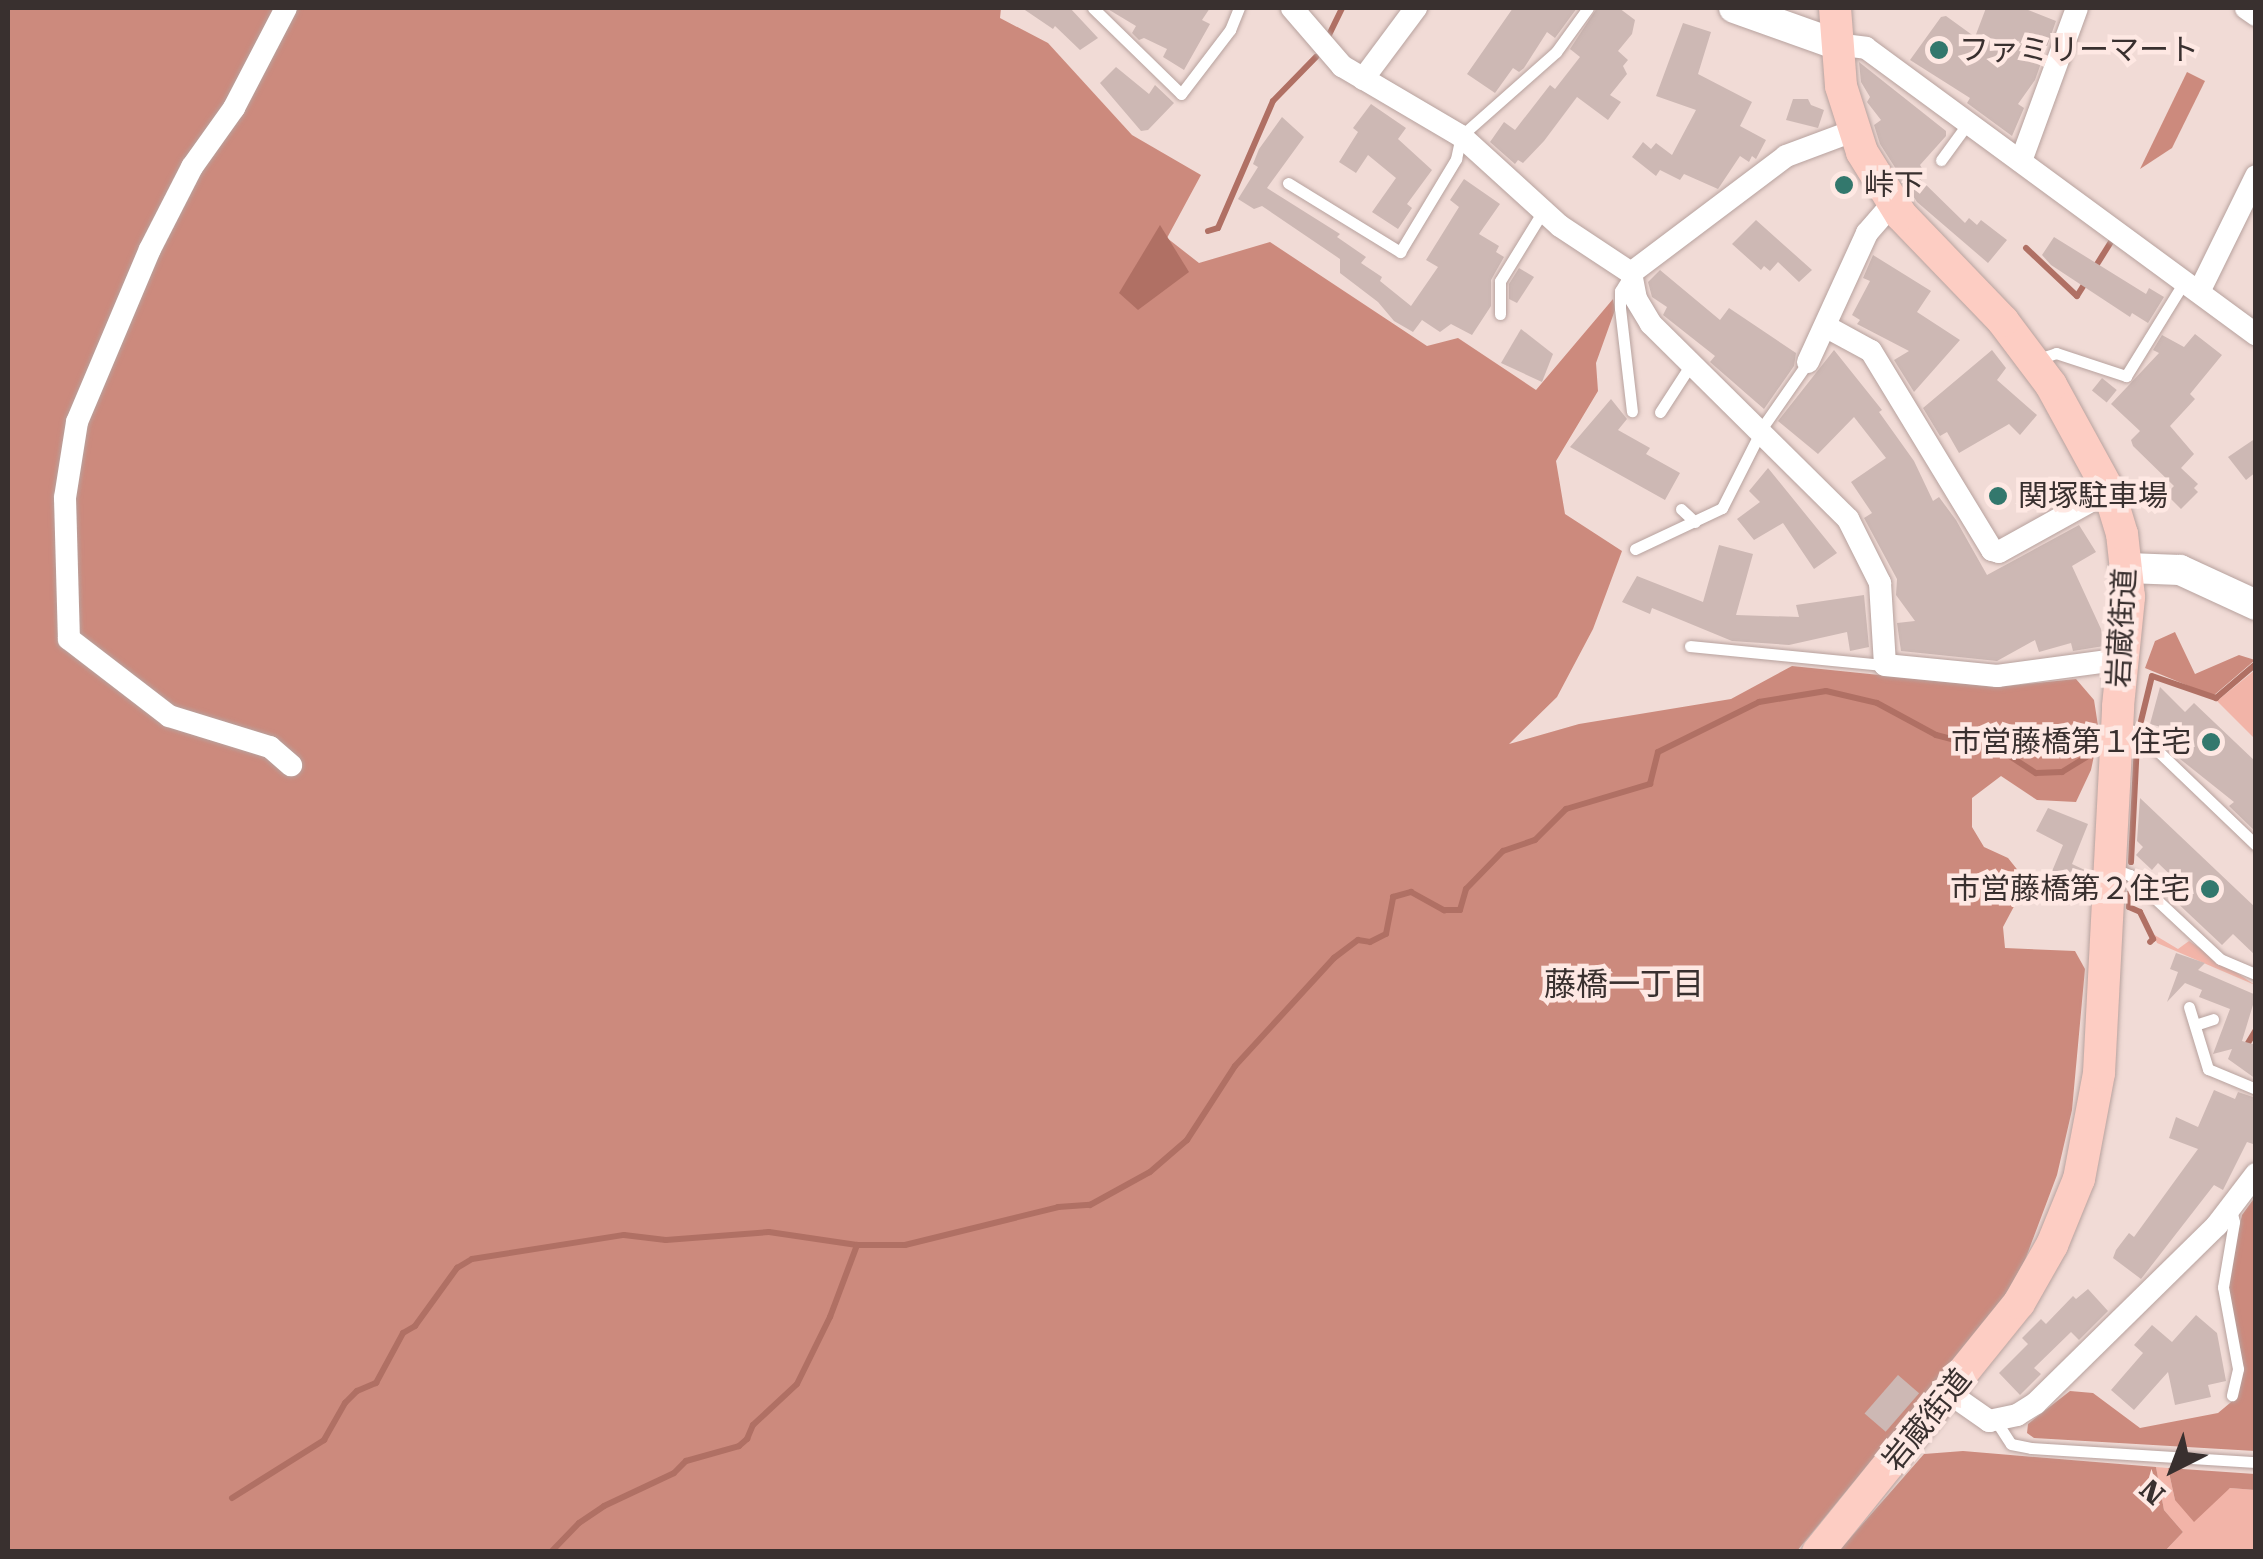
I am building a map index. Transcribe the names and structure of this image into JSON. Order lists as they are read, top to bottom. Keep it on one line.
{"streets":{"main road":["岩蔵街道"]},"districts":["藤橋一丁目"],"places":["ファミリーマート","峠下","関塚駐車場","市営藤橋第１住宅","市営藤橋第２住宅"],"north":"bottom left"}
